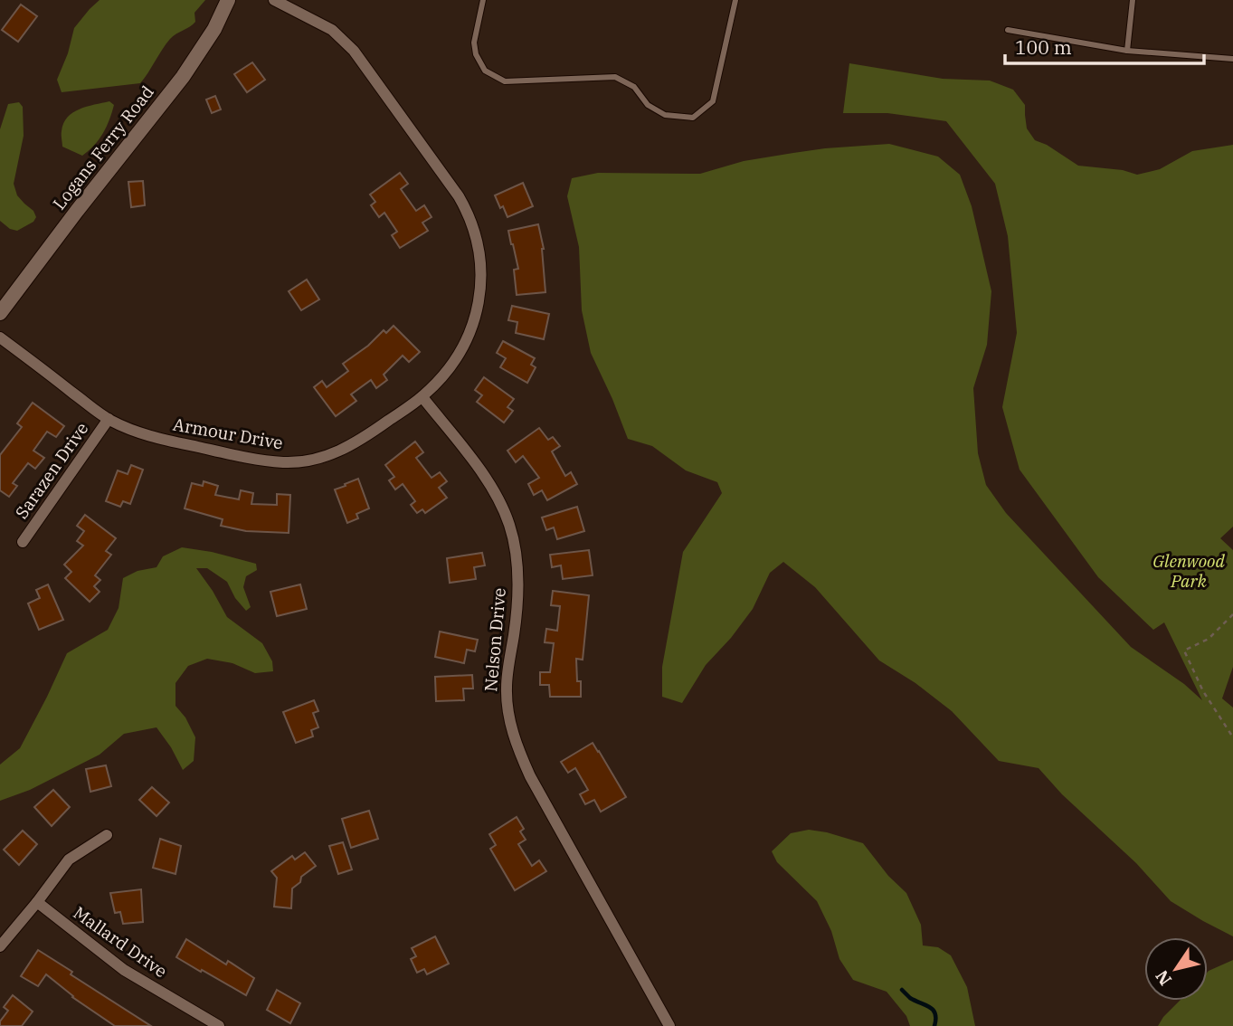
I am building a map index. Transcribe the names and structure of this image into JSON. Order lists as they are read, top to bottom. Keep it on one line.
{"streets":{"street":["Logans Ferry Road","Armour Drive","Sarazen Drive","Nelson Drive","Mallard Drive"]},"crossings":[["Armour Drive","Sarazen Drive"],["Armour Drive","Nelson Drive"]],"parks":["Glenwood Park"],"scale_bar":"100 m","north":"bottom left"}
